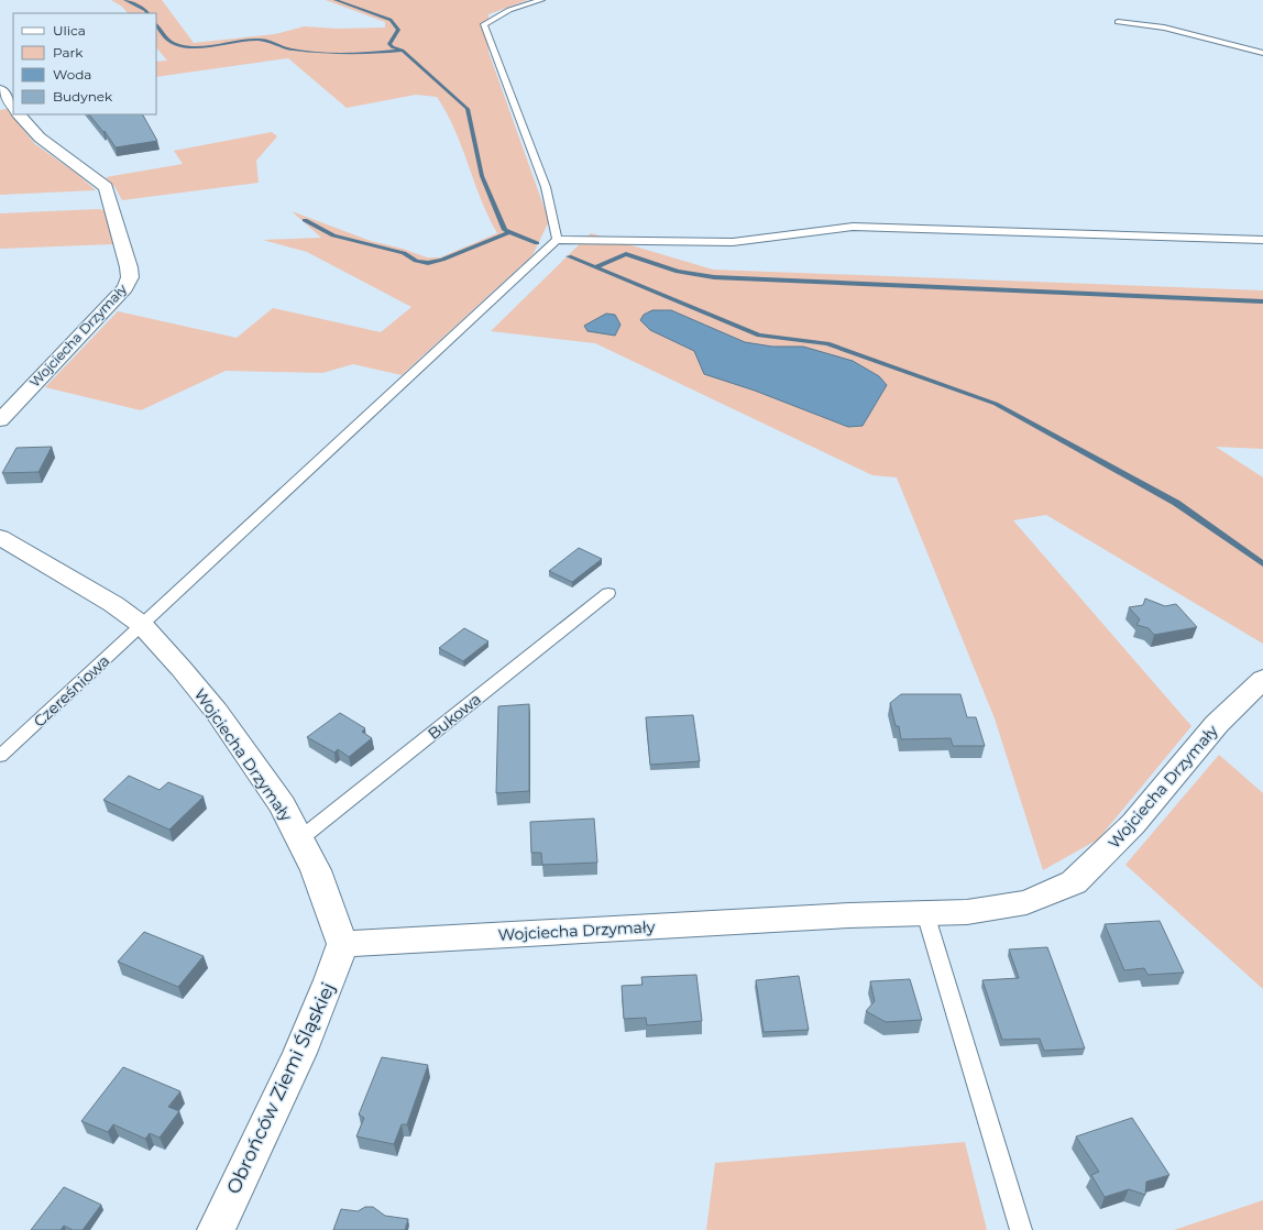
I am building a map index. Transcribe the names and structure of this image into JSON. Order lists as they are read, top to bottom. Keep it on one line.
{"streets":{"street":["Wojciecha Drzymały","Obrońców Ziemi Śląskiej"],"lane":["Czereśniowa","Bukowa"]},"crossings":[["Wojciecha Drzymały","Czereśniowa"],["Wojciecha Drzymały","Bukowa"],["Wojciecha Drzymały","Obrońców Ziemi Śląskiej"]],"legend":["Ulica","Park","Woda","Budynek"]}
